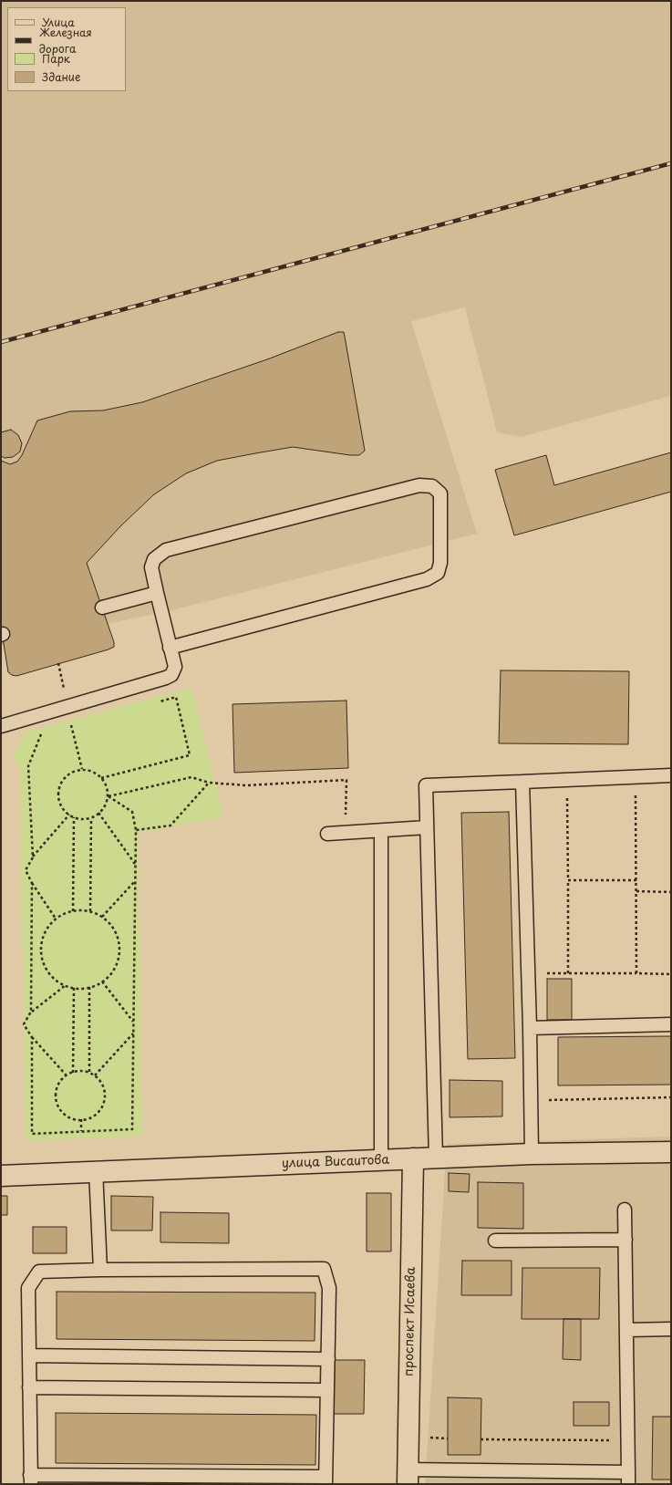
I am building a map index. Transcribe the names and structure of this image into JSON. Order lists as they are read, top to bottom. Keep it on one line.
{"streets":{"main road":["улица Висаитова","проспект Исаева"]},"crossings":[["улица Висаитова","проспект Исаева"]],"legend":["Улица","Железная дорога","Парк","Здание"]}
